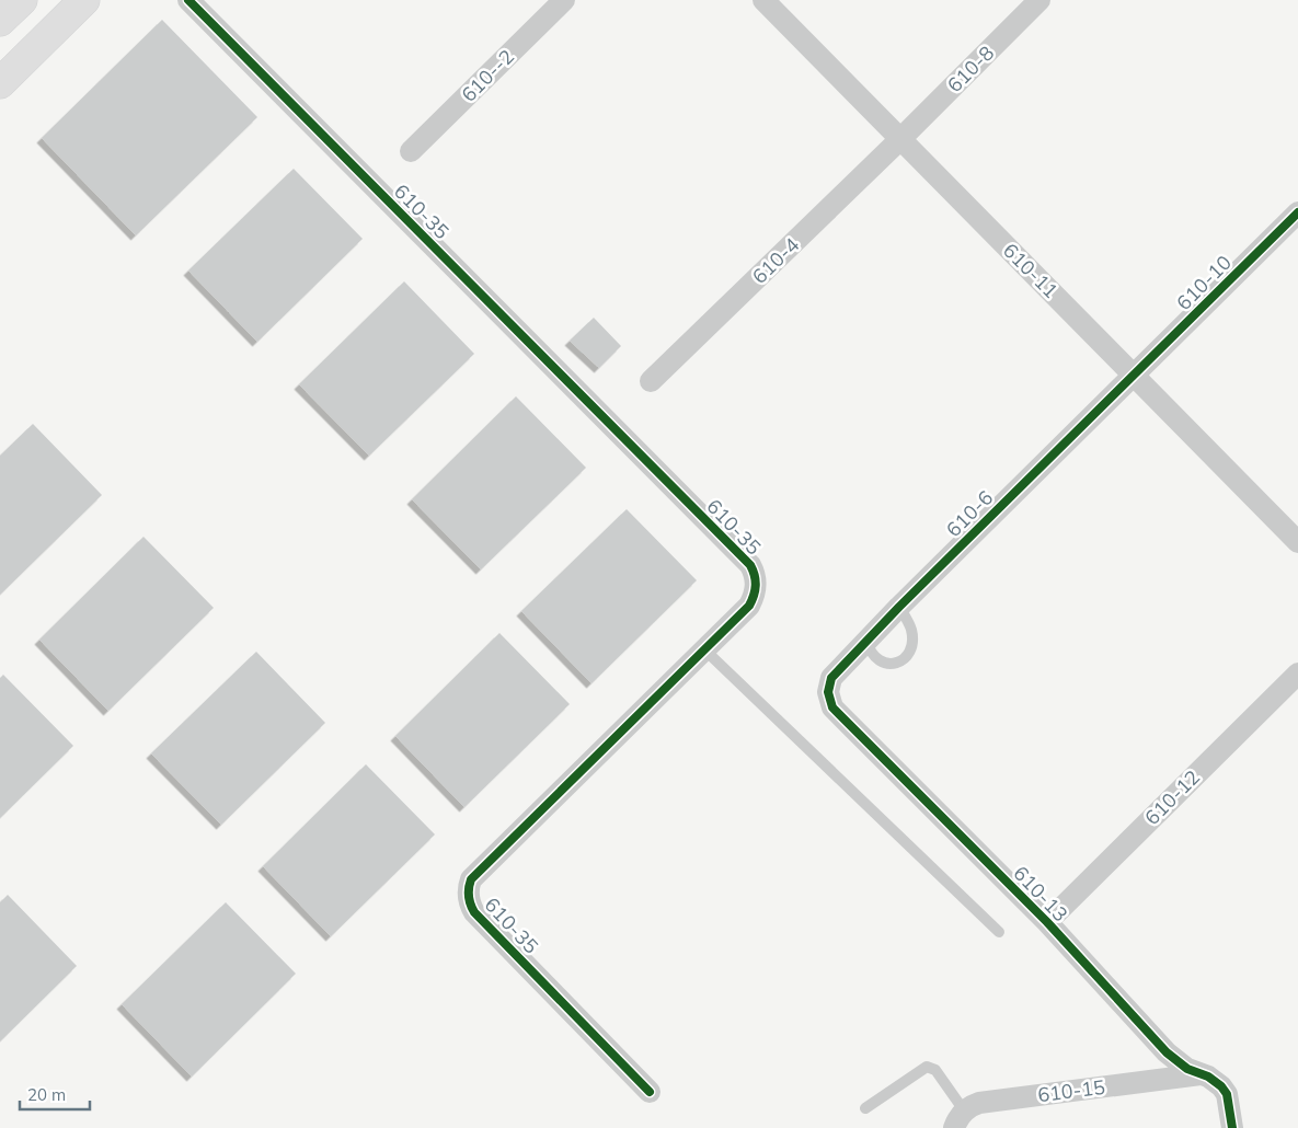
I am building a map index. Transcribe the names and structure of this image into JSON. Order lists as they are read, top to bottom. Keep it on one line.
{"streets":{"street":["610-8","610--2","610-35","610-4","610-11","610-10","610-6","610-12","610-13","610-15"]},"crossings":[["610-8","610-4"],["610-8","610-11"],["610-4","610-11"],["610-11","610-10"],["610-11","610-6"],["610-10","610-6"],["610-6","610-13"],["610-12","610-13"],["610-13","610-15"]],"scale_bar":"20 m"}
